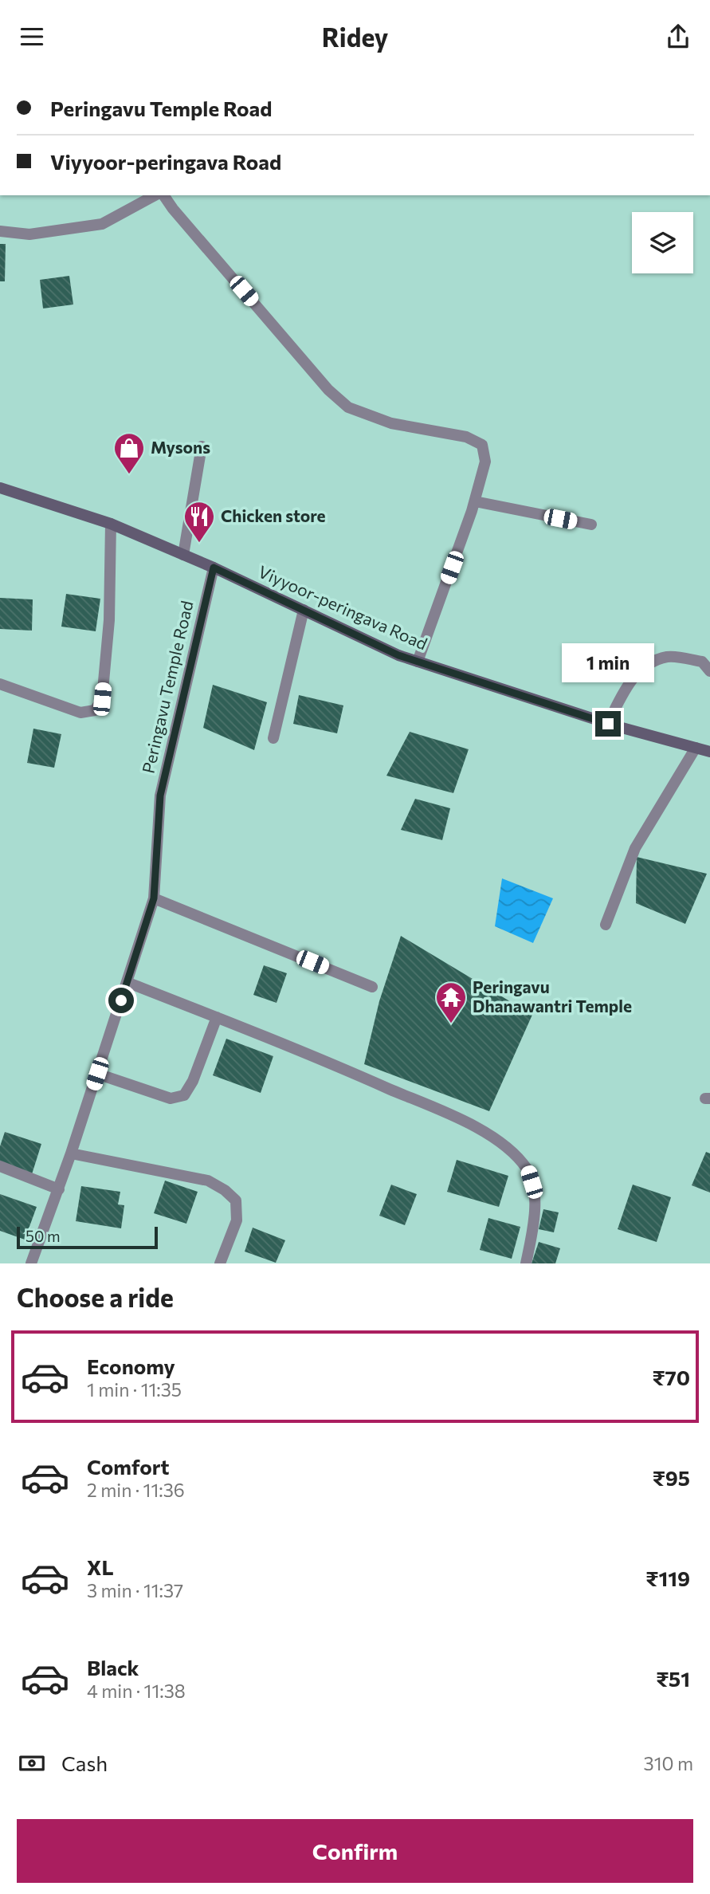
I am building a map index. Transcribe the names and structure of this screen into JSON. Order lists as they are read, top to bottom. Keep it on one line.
{"streets":{"street":["Viyyoor-peringava Road","Peringavu Temple Road"]},"crossings":[["Viyyoor-peringava Road","Peringavu Temple Road"]],"places":{"shop":["Mysons"],"restaurant":["Chicken store"],"temple":["Peringavu Dhanawantri Temple"]},"scale_bar":"50 m","page":{"header":"Ridey","banner":["Peringavu Temple Road","Viyyoor-peringava Road"],"bubble":"1 min","scale":"50 m","heading":"Choose a ride","list":[{"name":"Economy","note":"1 min · 11:35","value":"₹70"},{"name":"Comfort","note":"2 min · 11:36","value":"₹95"},{"name":"XL","note":"3 min · 11:37","value":"₹119"},{"name":"Black","note":"4 min · 11:38","value":"₹51"}],"pay":["Cash","310 m"],"buttons":"Confirm"}}
